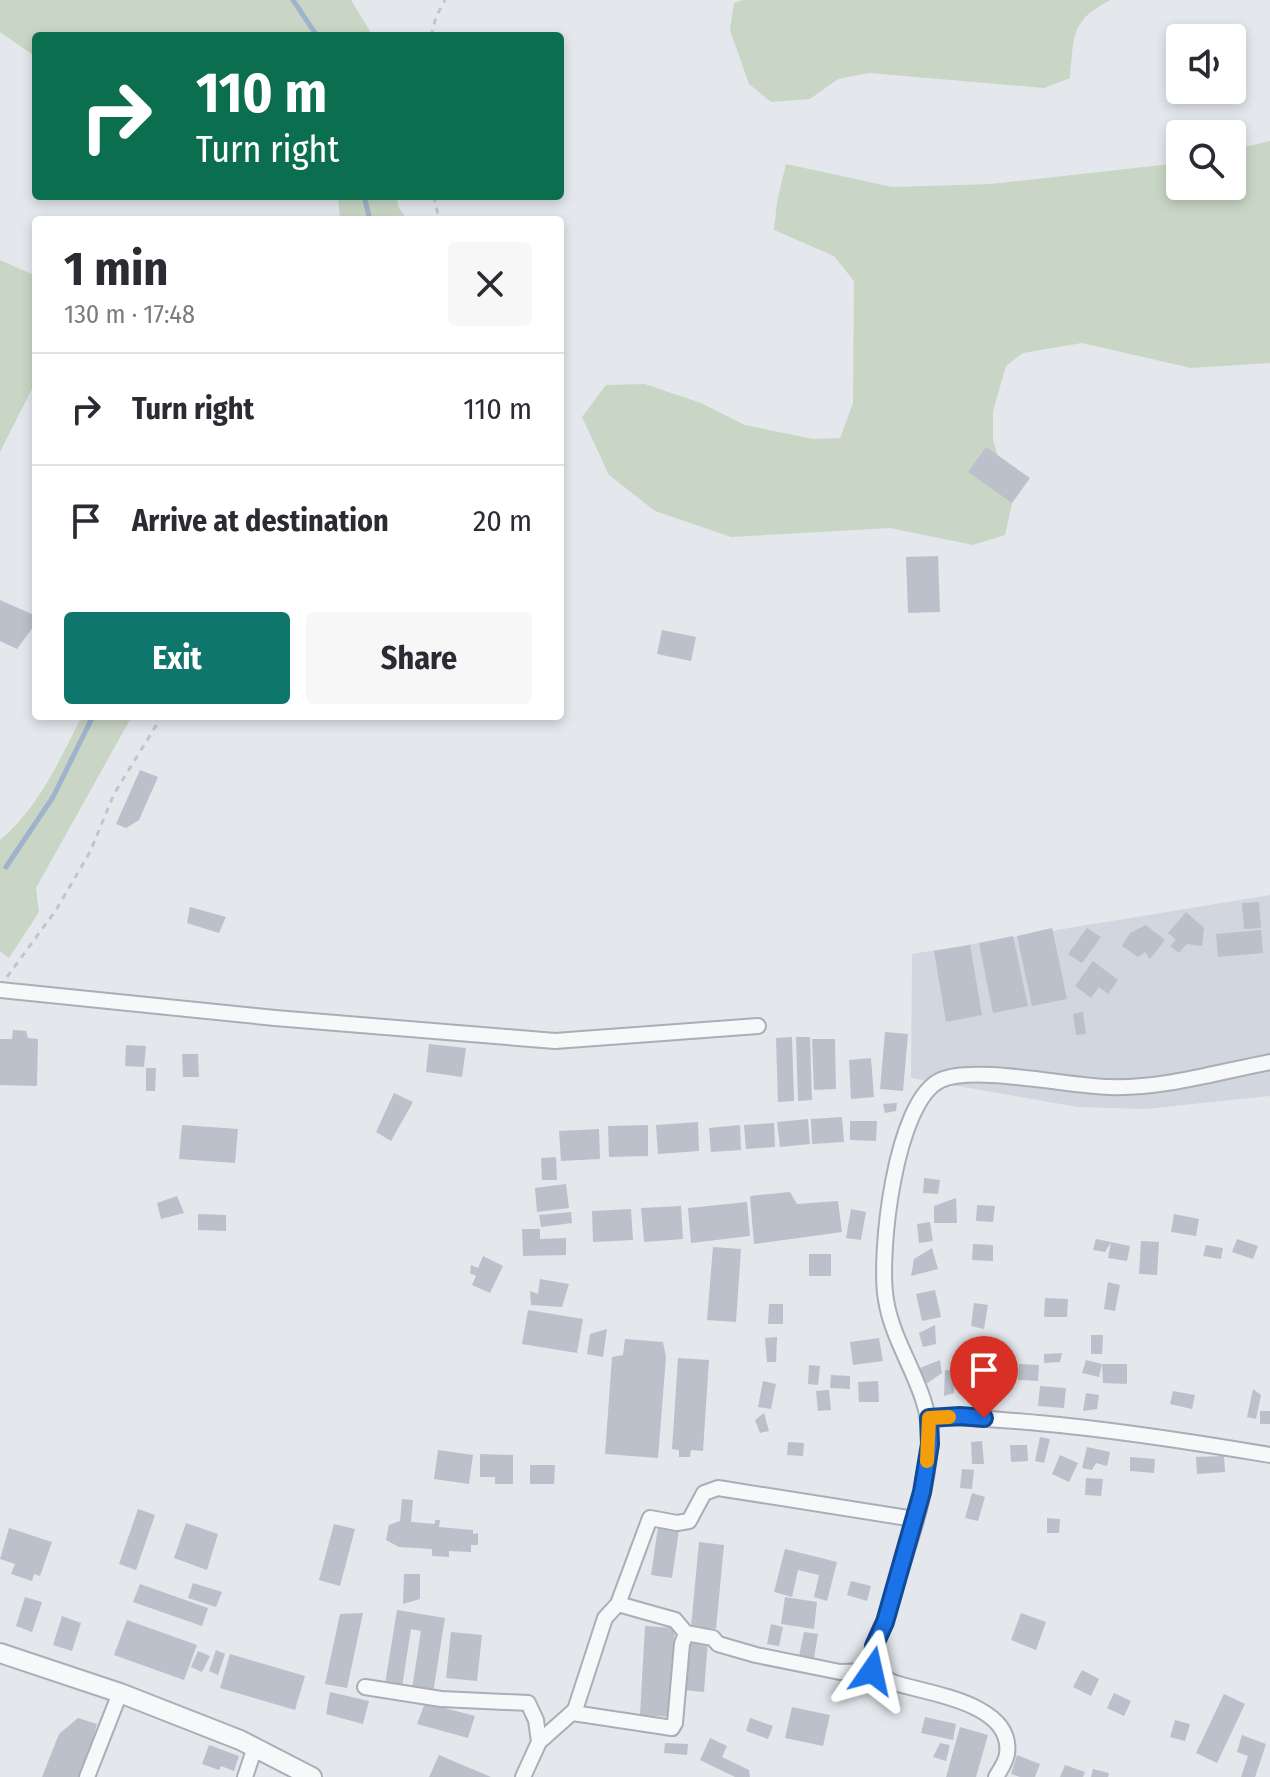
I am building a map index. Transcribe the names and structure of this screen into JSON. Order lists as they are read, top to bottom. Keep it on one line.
{"page":{"turn":["110 m","Turn right"],"heading":["1 min","130 m · 17:48"],"list":[{"name":"Turn right","value":"110 m"},{"name":"Arrive at destination","value":"20 m"}],"buttons":["Exit","Share"]}}
